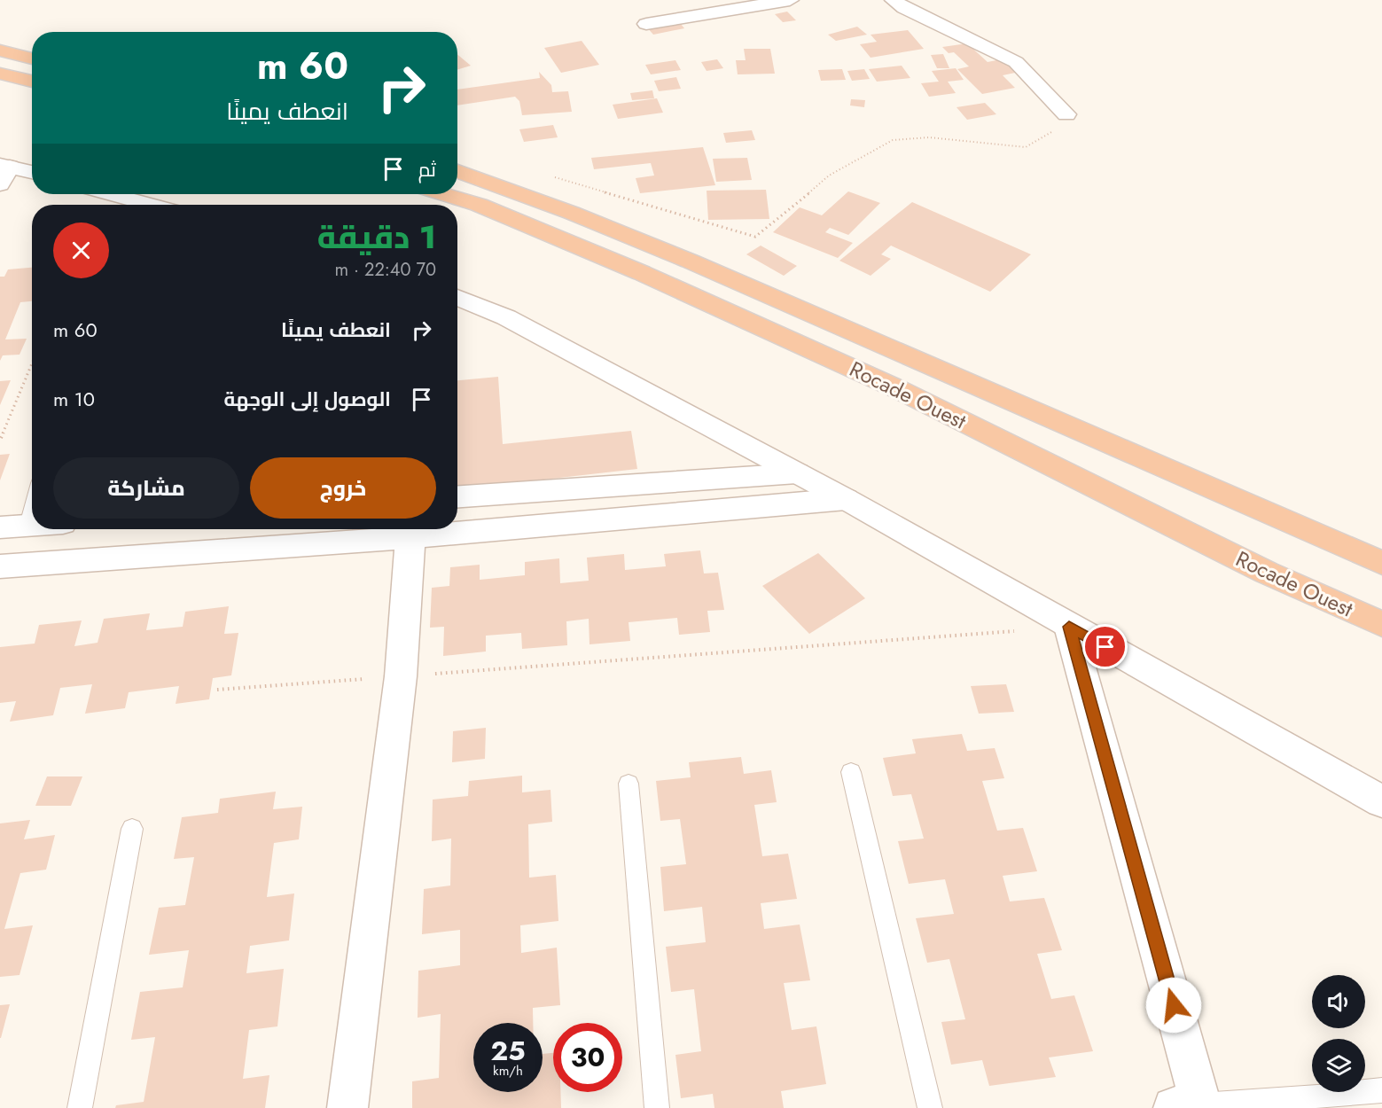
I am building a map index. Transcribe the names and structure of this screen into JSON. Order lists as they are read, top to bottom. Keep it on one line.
{"streets":{"highway":["Rocade Ouest"]},"page":{"turn":["60 m","انعطف يمينًا"],"then":"ثم","heading":["1 دقيقة","70 m · 22:40"],"list":[{"name":"انعطف يمينًا","value":"60 m"},{"name":"الوصول إلى الوجهة","value":"10 m"}],"buttons":["خروج","مشاركة"],"speed":"25 km/h","limit":"30"}}
